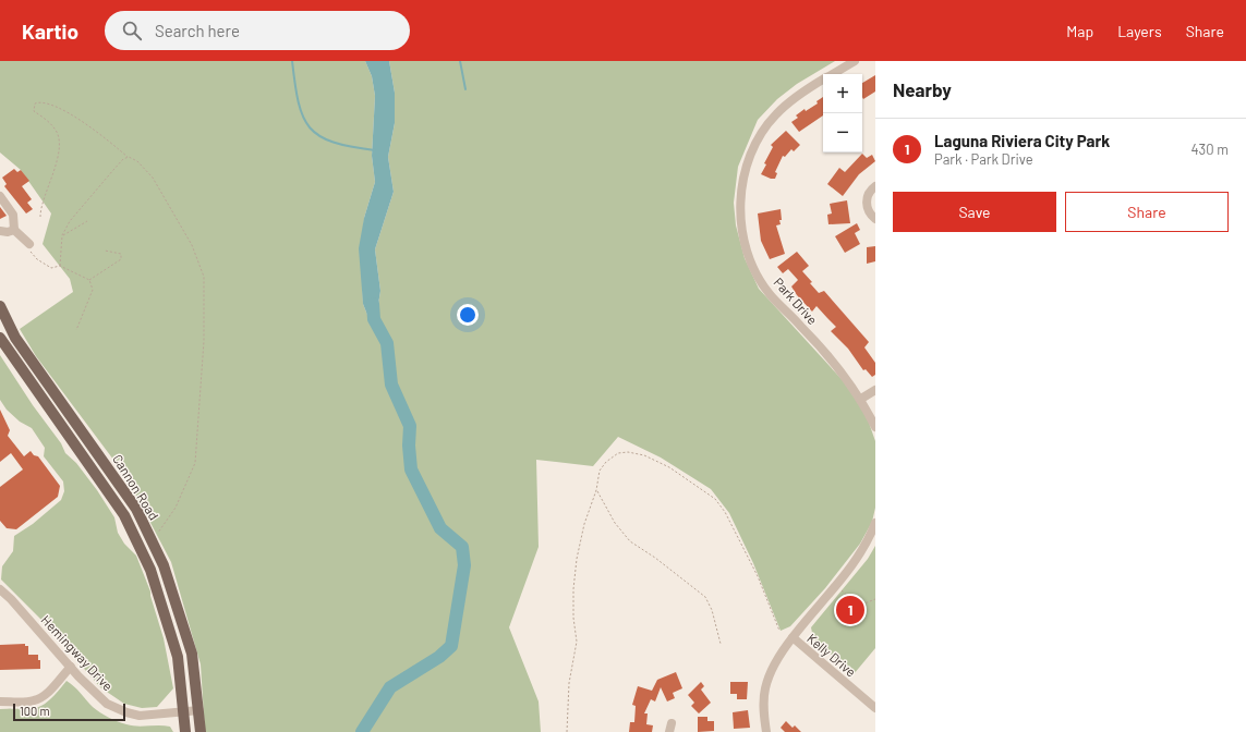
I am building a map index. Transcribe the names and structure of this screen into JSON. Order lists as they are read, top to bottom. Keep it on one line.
{"streets":{"main road":["Cannon Road"],"street":["Park Drive","Hemingway Drive","Kelly Drive"]},"crossings":[["Cannon Road","Hemingway Drive"]],"scale_bar":"100 m","page":{"header":"Kartio","search":"Search here","nav":["Map","Layers","Share"],"heading":"Nearby","map_buttons":["+","−"],"list":[{"mark":"1","name":"Laguna Riviera City Park","note":"Park · Park Drive","value":"430 m"}],"buttons":["Save","Share"],"pins":"1","scale":"100 m"}}
